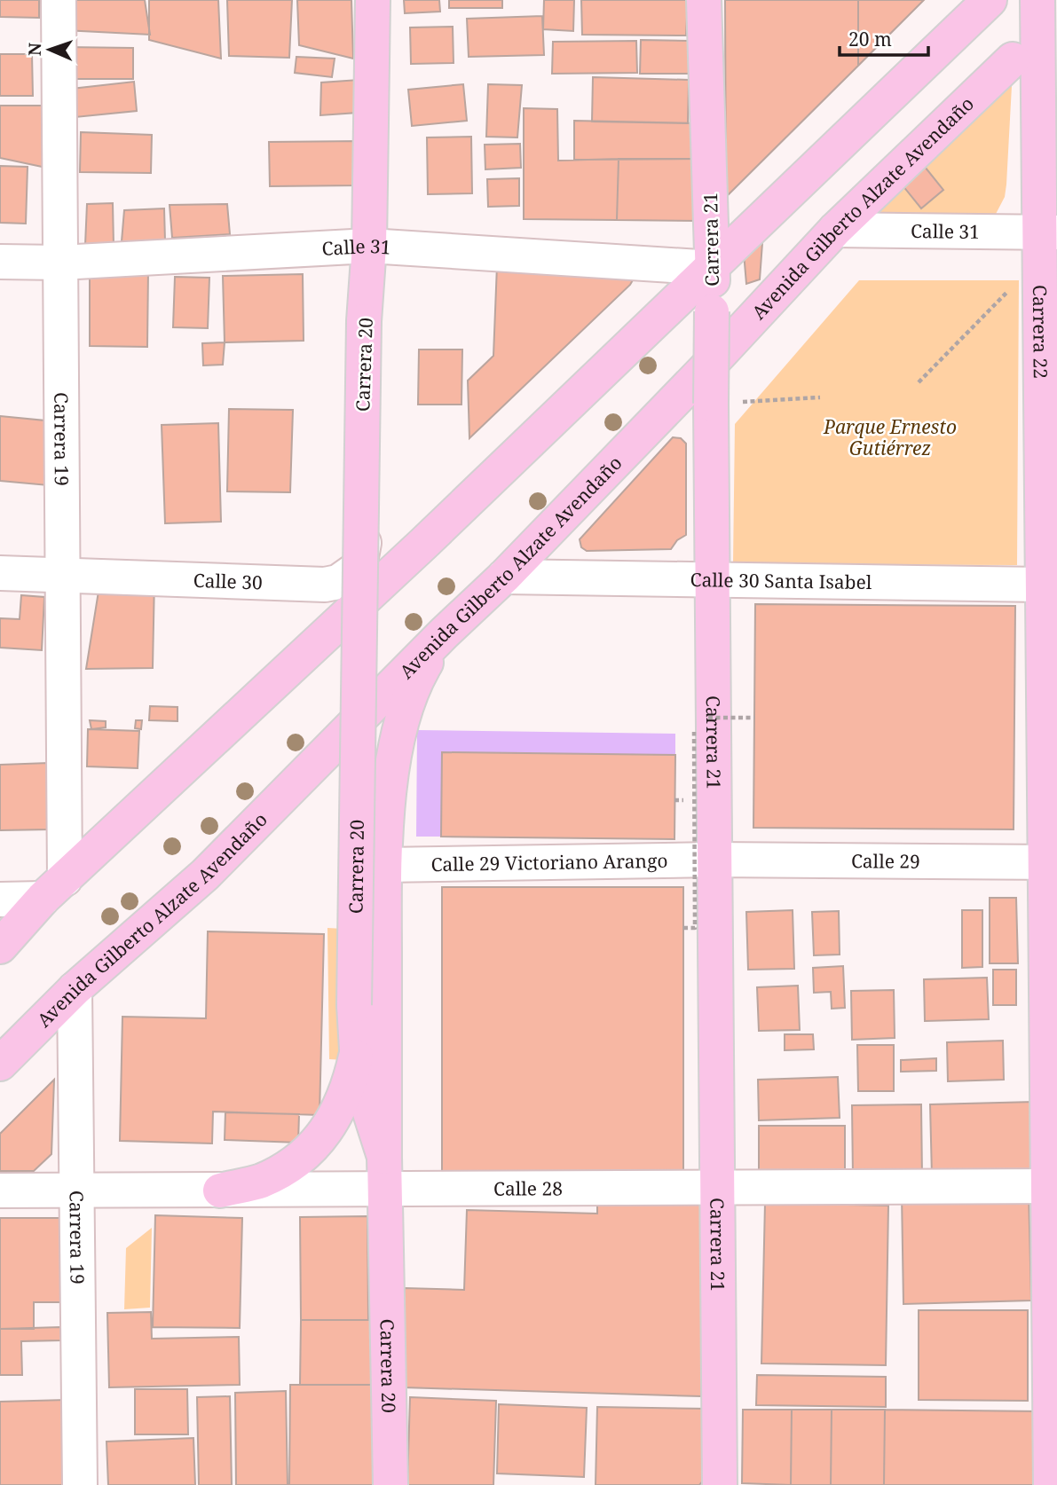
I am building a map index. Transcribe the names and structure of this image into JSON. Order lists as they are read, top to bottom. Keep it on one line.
{"streets":{"main road":["Avenida Gilberto Alzate Avendaño","Carrera 21","Carrera 22","Carrera 20"],"street":["Calle 31","Carrera 19","Calle 30","Calle 30 Santa Isabel","Calle 29","Calle 29 Victoriano Arango","Calle 28"]},"crossings":[["Avenida Gilberto Alzate Avendaño","Calle 31"],["Avenida Gilberto Alzate Avendaño","Carrera 19"],["Avenida Gilberto Alzate Avendaño","Calle 30 Santa Isabel"],["Calle 31","Carrera 21"],["Calle 31","Carrera 22"],["Calle 31","Carrera 20"],["Calle 31","Carrera 19"],["Carrera 21","Calle 30 Santa Isabel"],["Carrera 21","Calle 29"],["Carrera 21","Calle 29 Victoriano Arango"],["Carrera 21","Calle 28"],["Carrera 22","Calle 30 Santa Isabel"],["Carrera 22","Calle 29"],["Carrera 22","Calle 28"],["Carrera 20","Calle 30"],["Carrera 20","Calle 28"],["Carrera 19","Calle 30"],["Carrera 19","Calle 28"],["Calle 29","Calle 29 Victoriano Arango"]],"parks":["Parque Ernesto Gutiérrez"],"scale_bar":"20 m","north":"left"}
